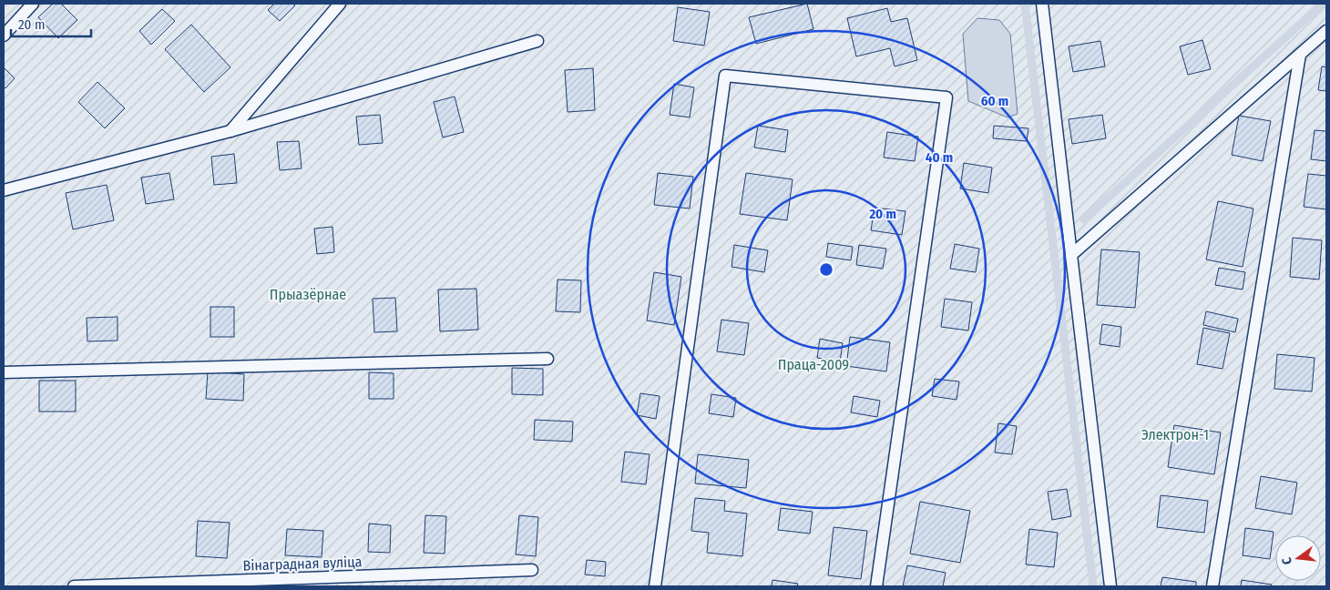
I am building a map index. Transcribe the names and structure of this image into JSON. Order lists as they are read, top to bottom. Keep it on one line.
{"streets":{"lane":["Вінаградная вуліца"]},"parks":["Прыазёрнае","Праца-2009","Электрон-1"],"scale_bar":"20 m","north":"left","rings":["60 m","40 m","20 m"]}
